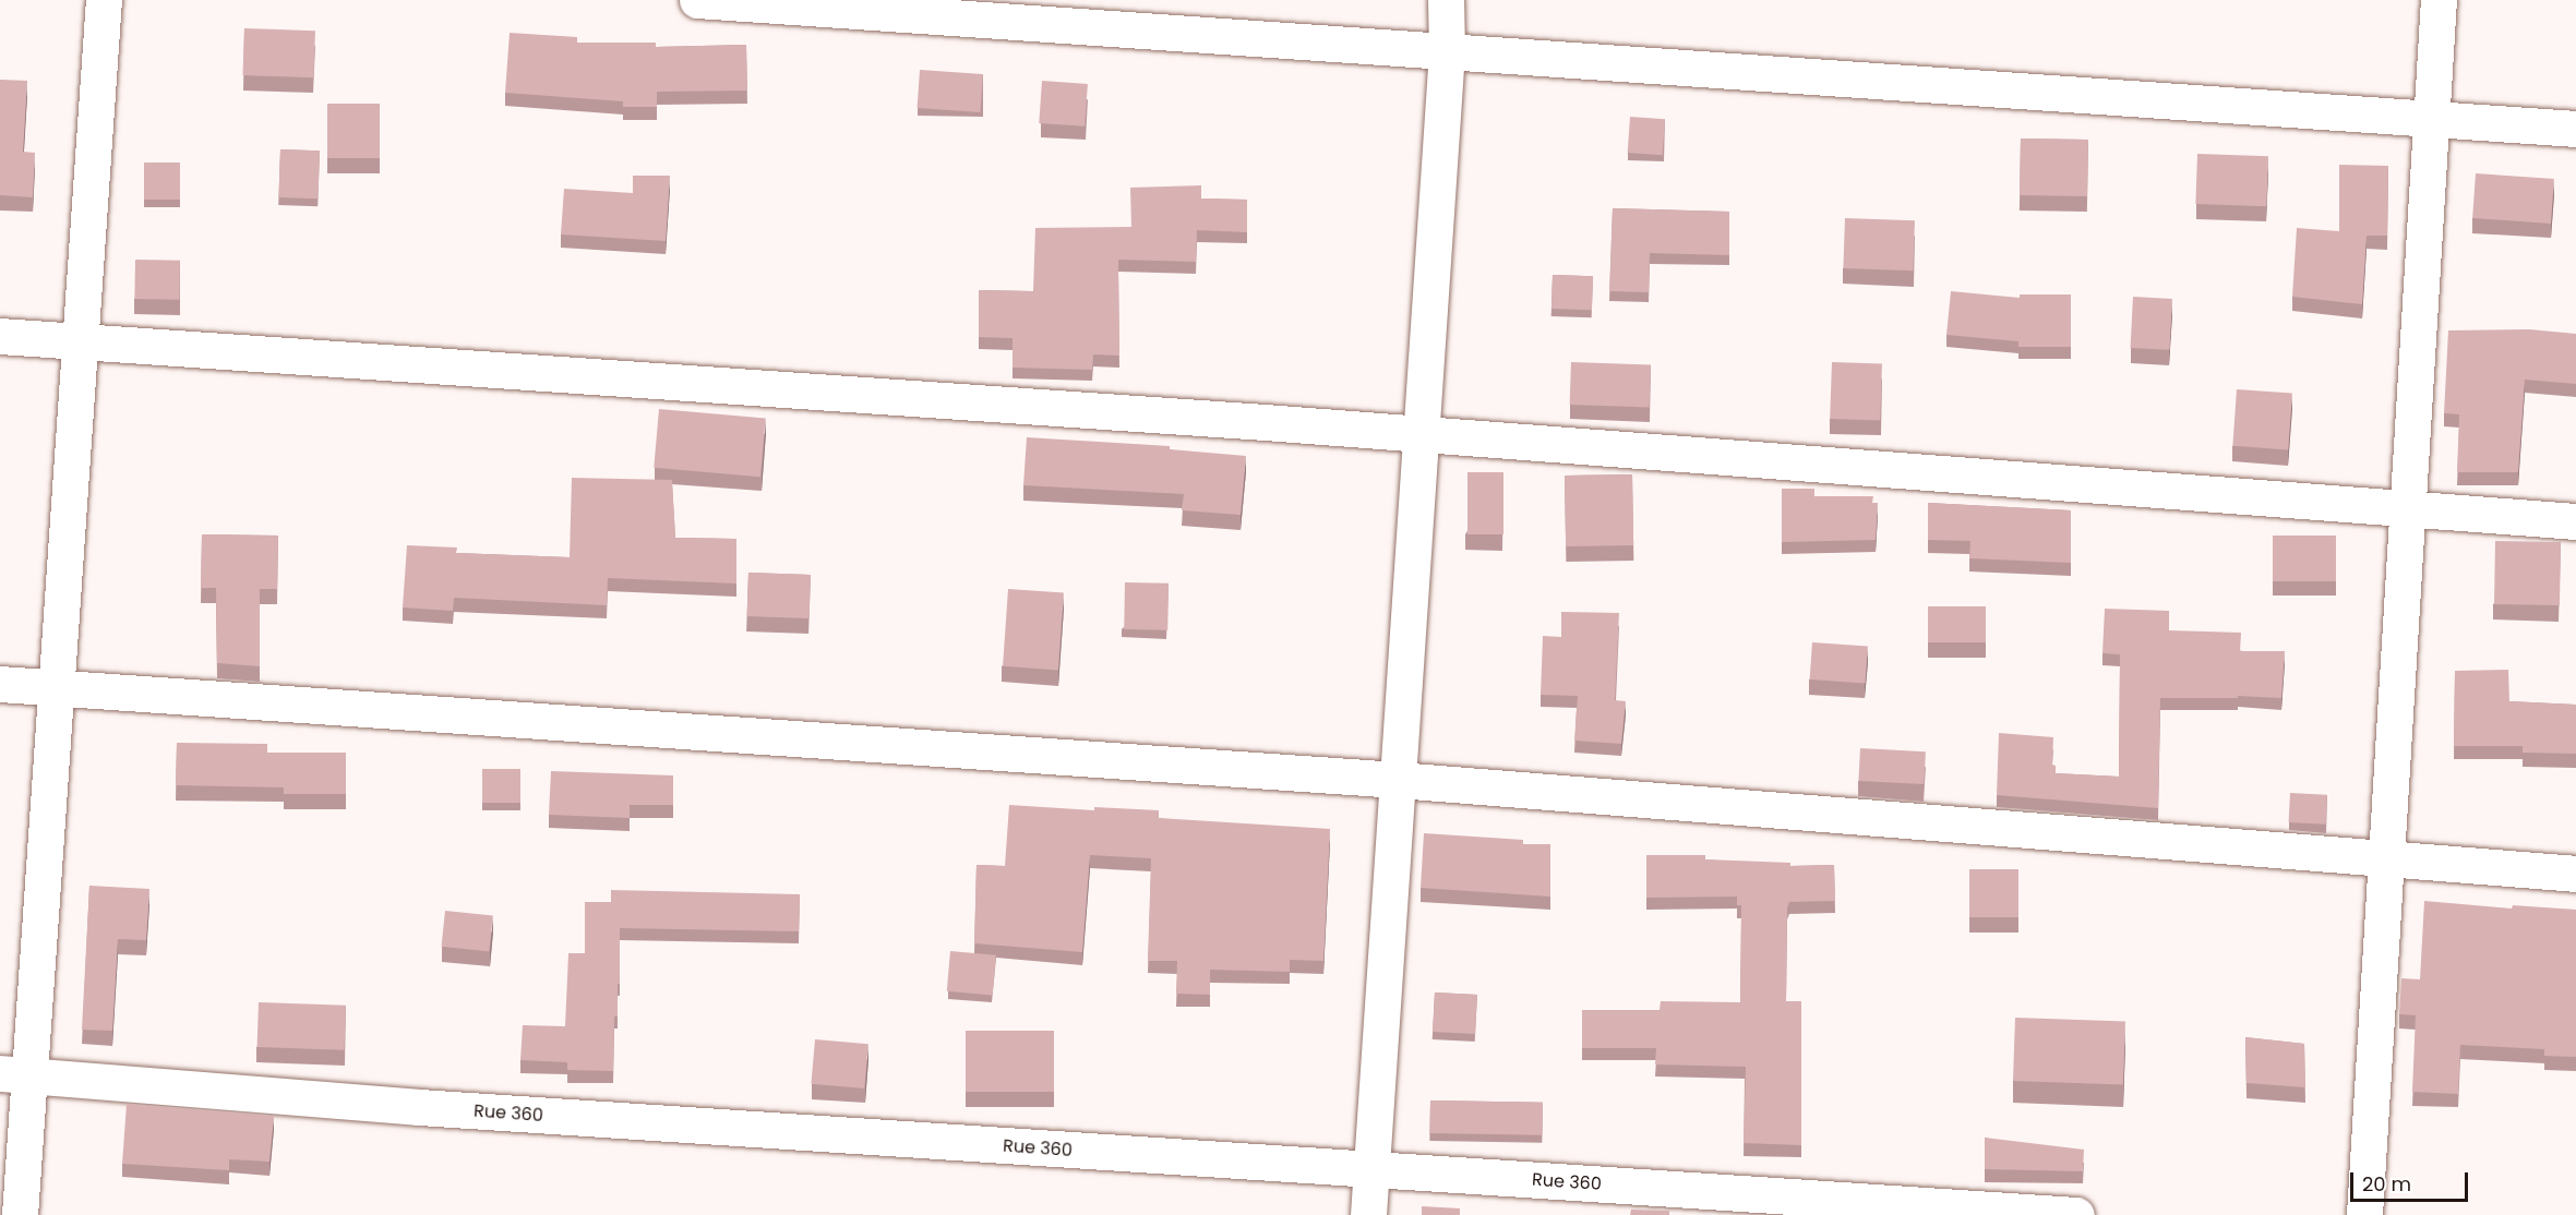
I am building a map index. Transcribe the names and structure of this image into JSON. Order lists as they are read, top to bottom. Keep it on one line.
{"streets":{"street":["Rue 360"]},"scale_bar":"20 m"}
